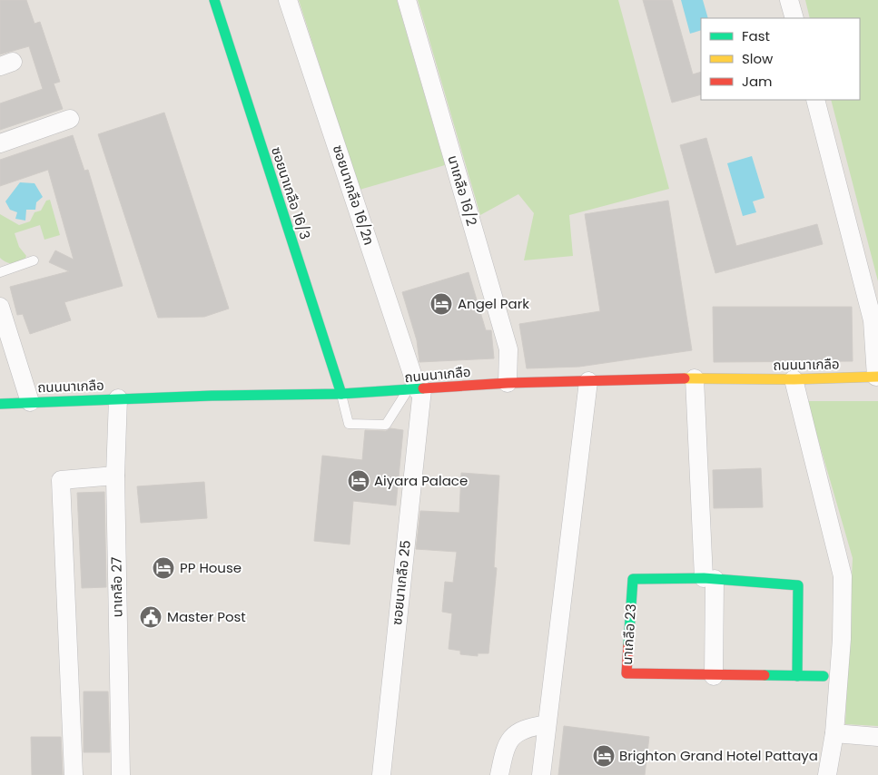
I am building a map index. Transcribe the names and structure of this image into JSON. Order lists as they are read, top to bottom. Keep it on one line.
{"streets":{"street":["นาเกลือ 16/2","ซอยนาเกลือ 16/3","ซอยนาเกลือ 16/2ก","ถนนนาเกลือ","ซอยนาเกลือ 25","นาเกลือ 27","นาเกลือ 23"]},"crossings":[["นาเกลือ 16/2","ถนนนาเกลือ"],["ซอยนาเกลือ 16/3","ถนนนาเกลือ"],["ซอยนาเกลือ 16/2ก","ถนนนาเกลือ"],["ซอยนาเกลือ 16/2ก","ซอยนาเกลือ 25"],["ถนนนาเกลือ","ซอยนาเกลือ 25"],["ถนนนาเกลือ","นาเกลือ 27"]],"places":{"hotel":["Angel Park","Aiyara Palace","PP House","Brighton Grand Hotel Pattaya"],"public building":["Master Post"]},"legend":["Fast","Slow","Jam"]}
